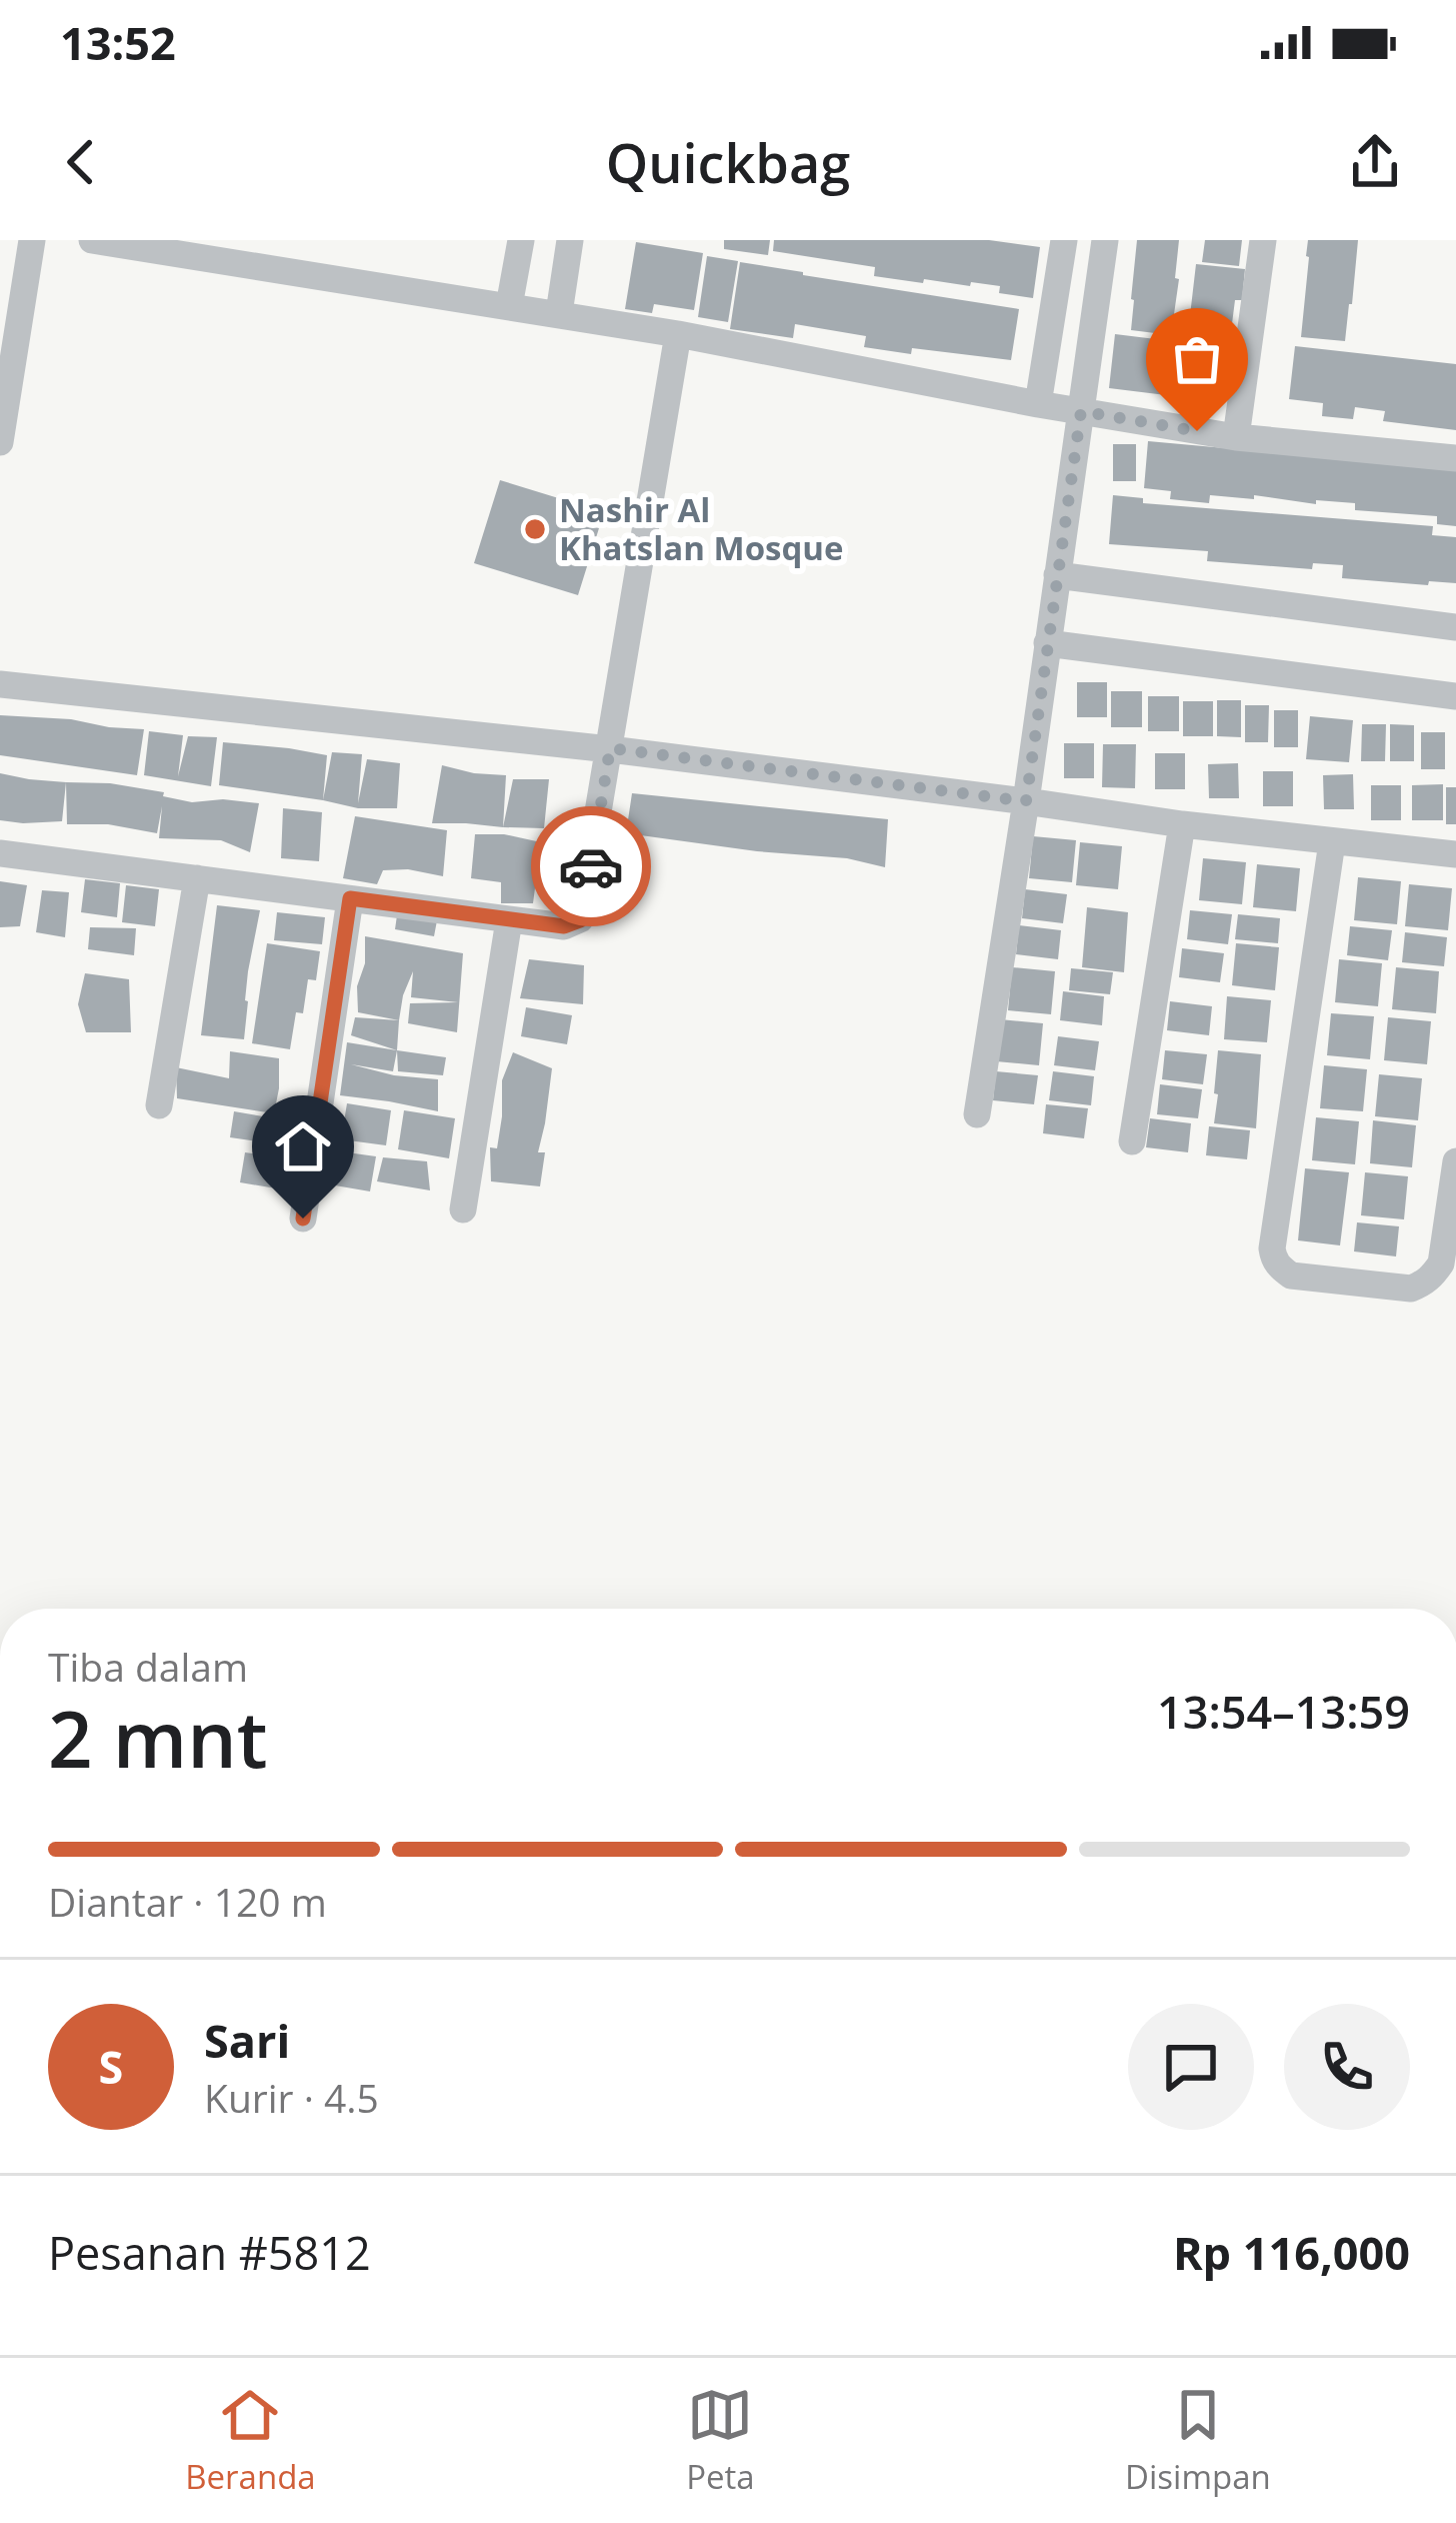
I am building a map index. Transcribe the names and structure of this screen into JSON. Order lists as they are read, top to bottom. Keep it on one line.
{"places":["Nashir Al Khatslan Mosque"],"page":{"status":"13:52","header":"Quickbag","heading":["2 mnt","Tiba dalam","13:54–13:59"],"panel":["Sari","Kurir · 4.5","Pesanan #5812","Rp 116,000"],"bar":"Diantar · 120 m","round":"S","tabs":["Beranda","Peta","Disimpan"]}}
